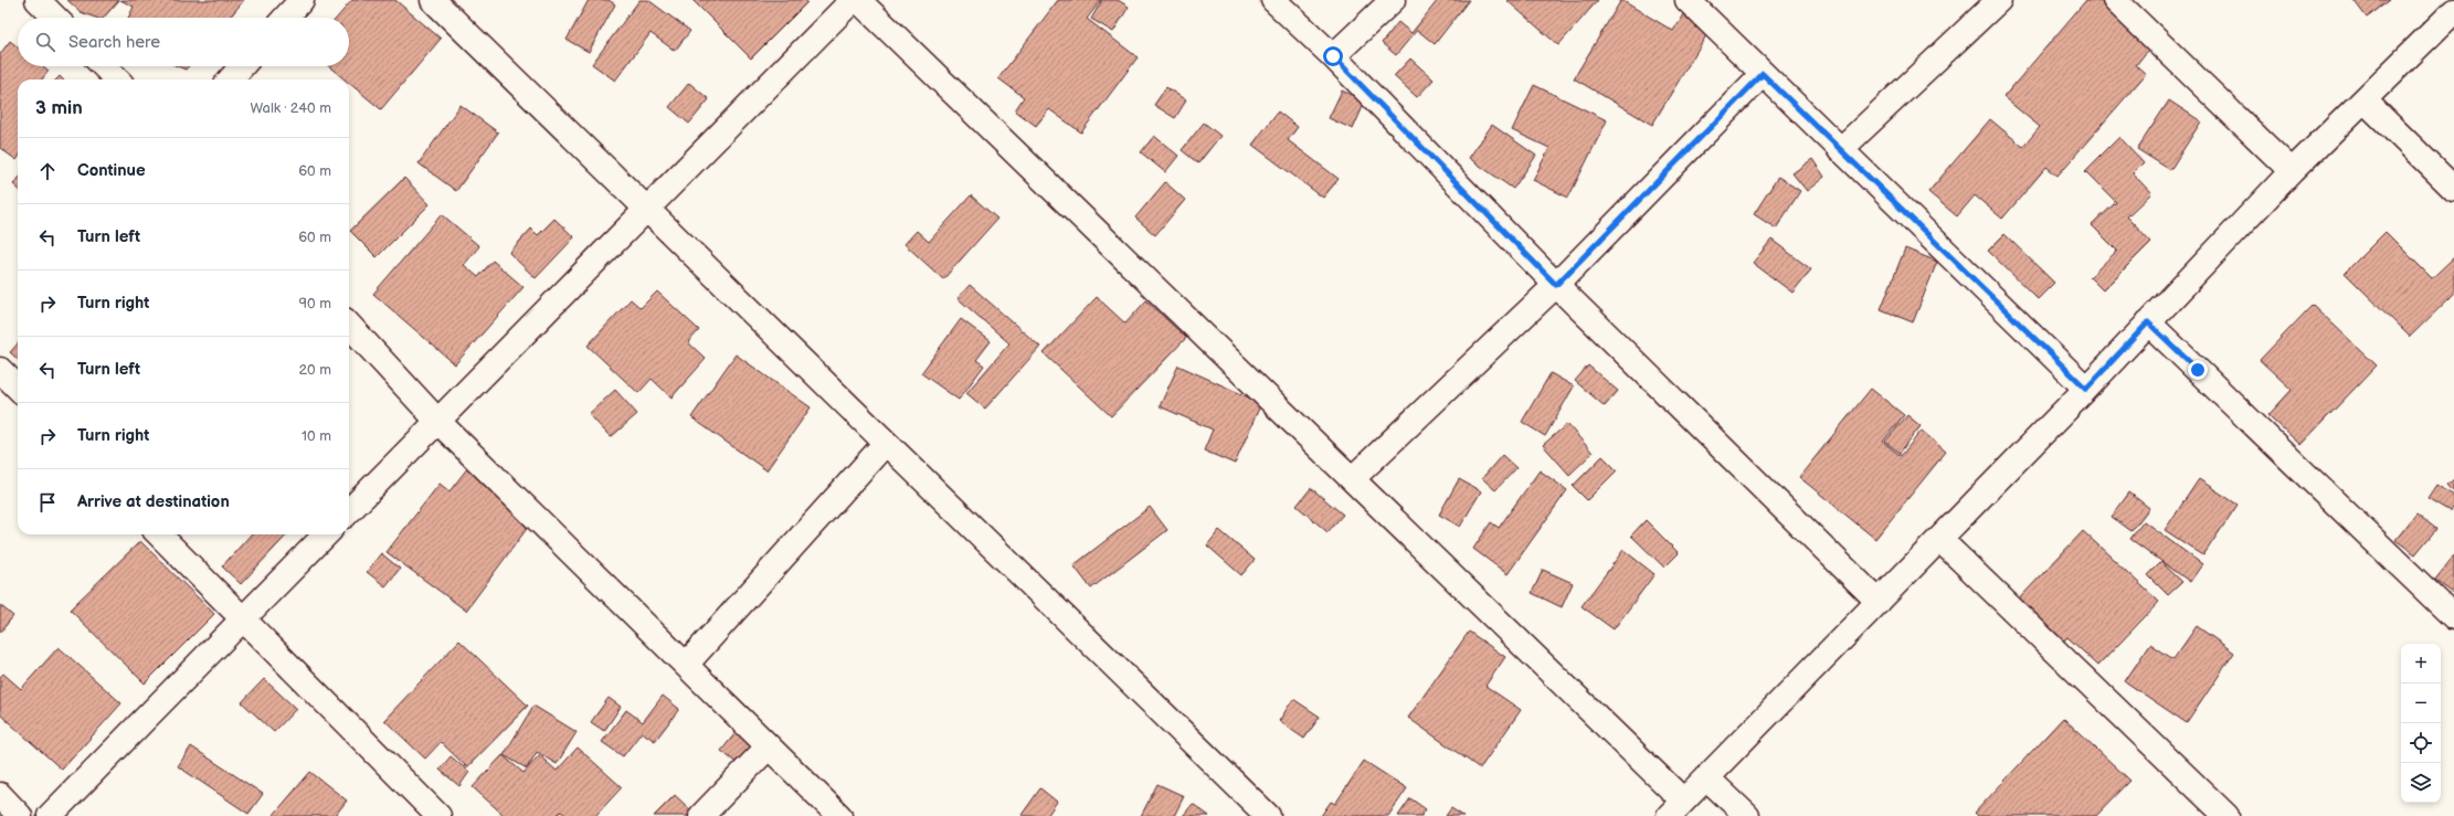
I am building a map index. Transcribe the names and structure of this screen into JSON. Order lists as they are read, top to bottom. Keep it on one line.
{"page":{"search":"Search here","heading":["3 min","Walk · 240 m"],"list":[["Continue","60 m"],["Turn left","60 m"],["Turn right","90 m"],["Turn left","20 m"],["Turn right","10 m"],"Arrive at destination"],"map_buttons":["+","−"]}}
